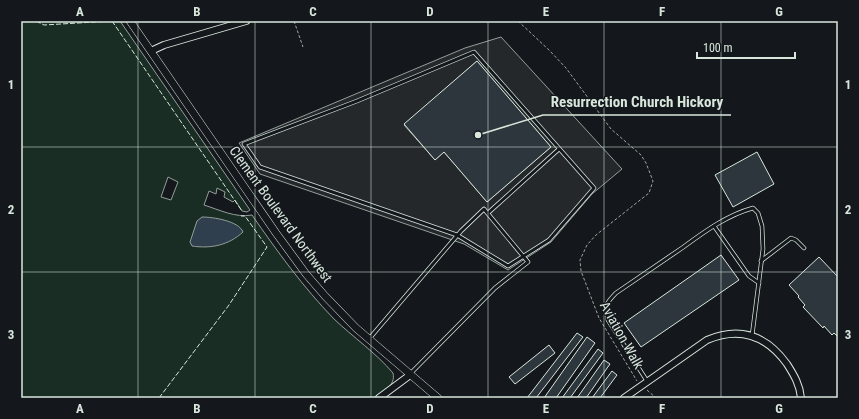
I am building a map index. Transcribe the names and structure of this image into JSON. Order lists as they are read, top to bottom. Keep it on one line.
{"streets":{"street":["Clement Boulevard Northwest"],"path":["Aviation Walk"]},"places":["Resurrection Church Hickory"],"scale_bar":"100 m","grid":{"columns":["A","B","C","D","E","F","G"],"rows":["1","2","3"]}}
